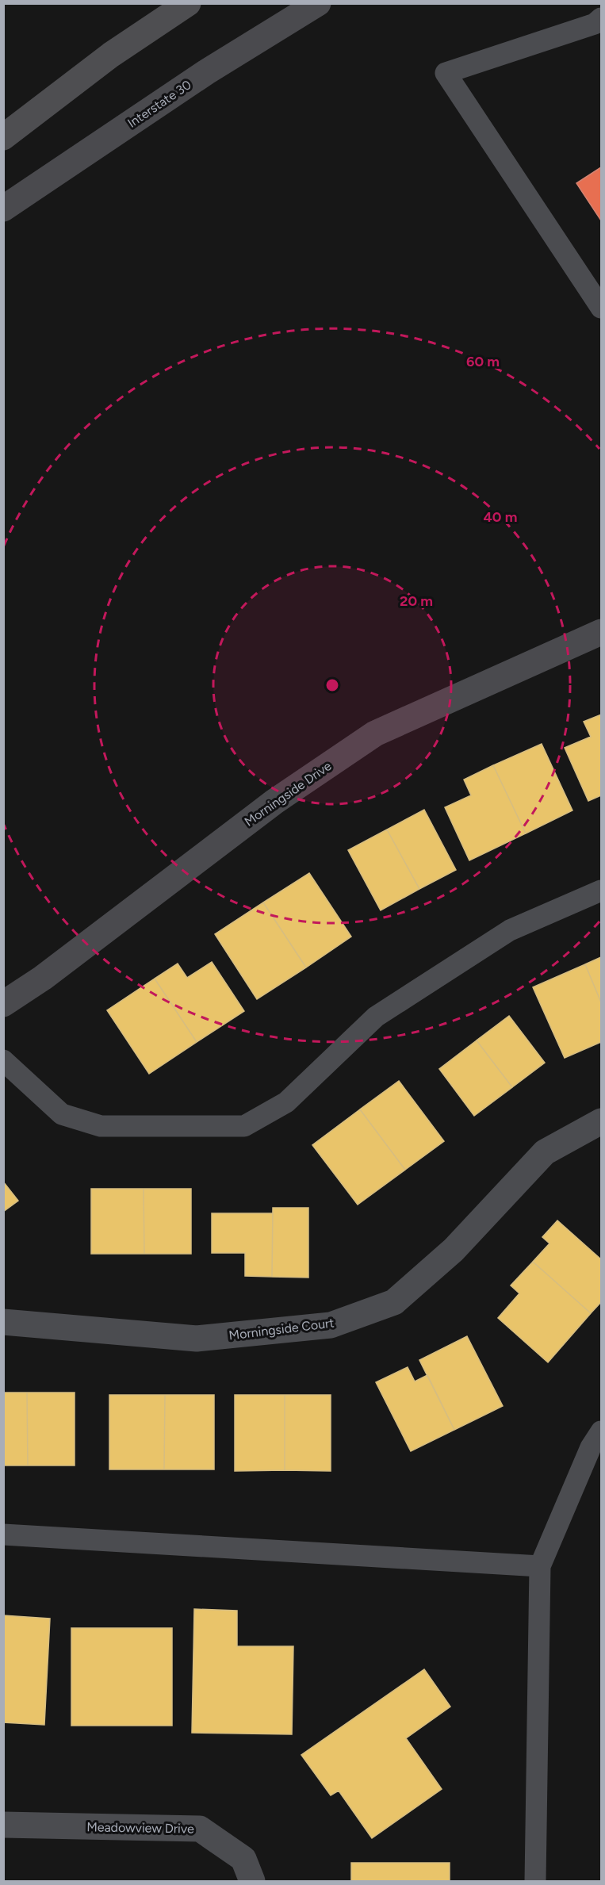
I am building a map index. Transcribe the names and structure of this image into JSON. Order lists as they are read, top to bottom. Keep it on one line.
{"streets":{"street":["Interstate 30","Morningside Drive","Morningside Court","Meadowview Drive"]},"rings":["60 m","40 m","20 m"]}
